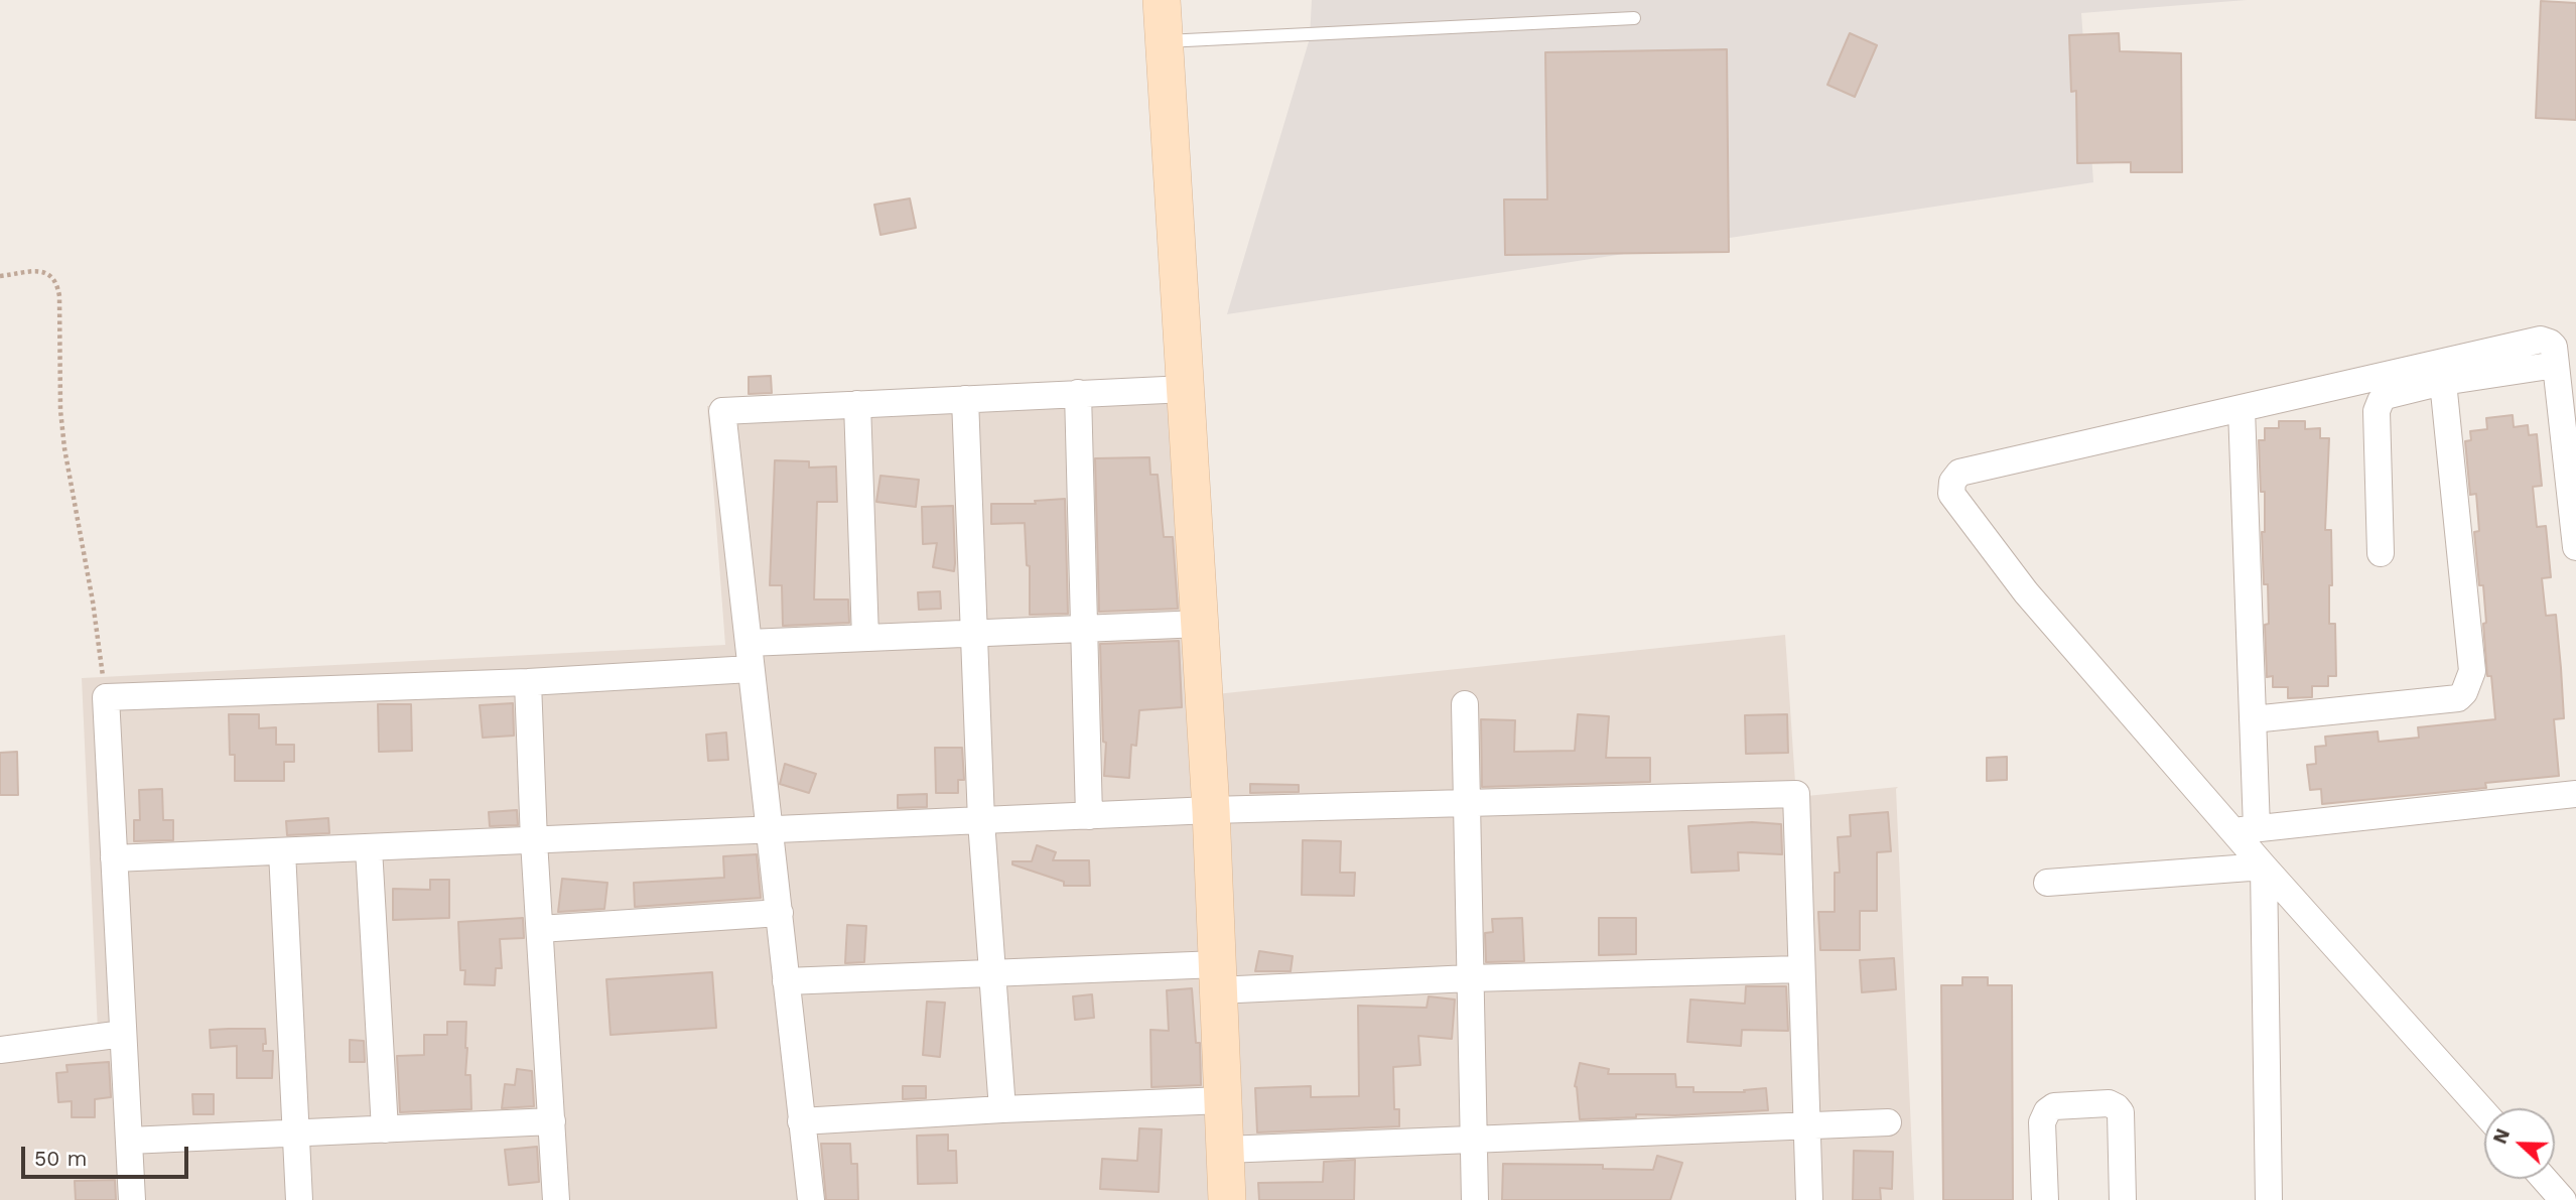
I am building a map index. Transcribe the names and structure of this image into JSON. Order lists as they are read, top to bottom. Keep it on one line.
{"scale_bar":"50 m","north":"left"}
